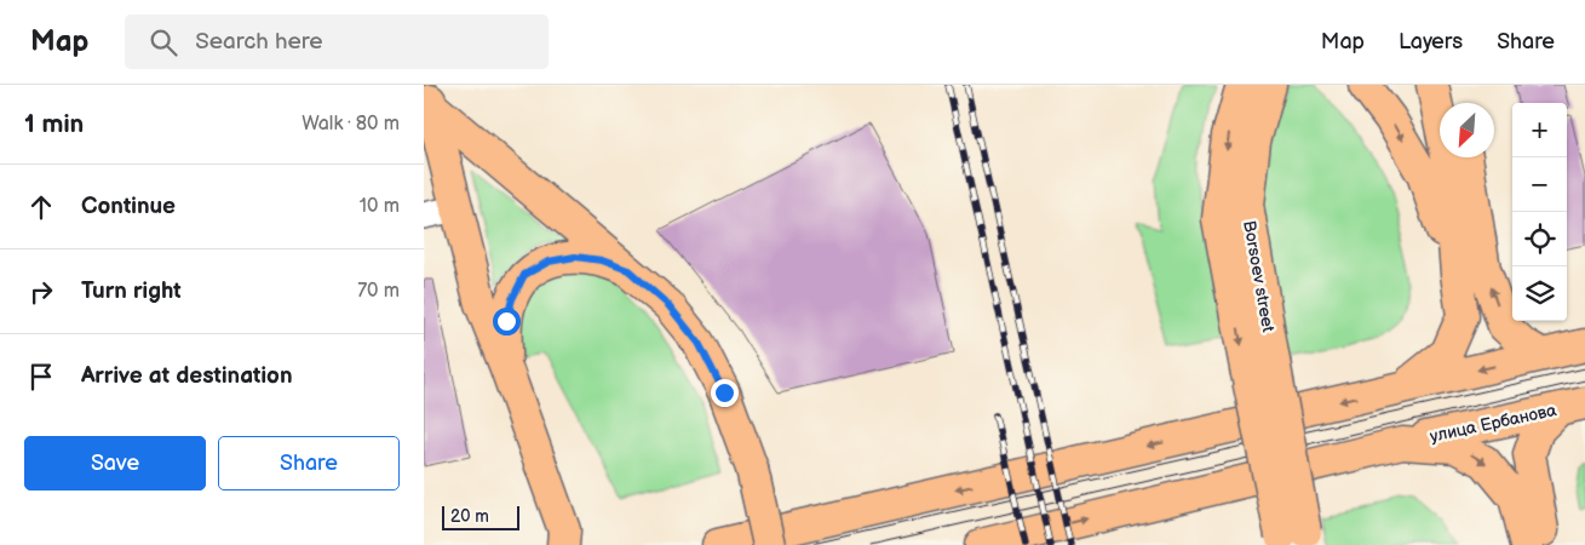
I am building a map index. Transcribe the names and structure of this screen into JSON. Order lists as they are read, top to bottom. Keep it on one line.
{"streets":{"main road":["Borsoev street","улица Ербанова"]},"scale_bar":"20 m","north":"bottom left","page":{"header":"Map","search":"Search here","nav":["Map","Layers","Share"],"heading":["1 min","Walk · 80 m"],"map_buttons":["+","−"],"list":[["Continue","10 m"],["Turn right","70 m"],"Arrive at destination"],"buttons":["Save","Share"],"scale":"20 m"}}
